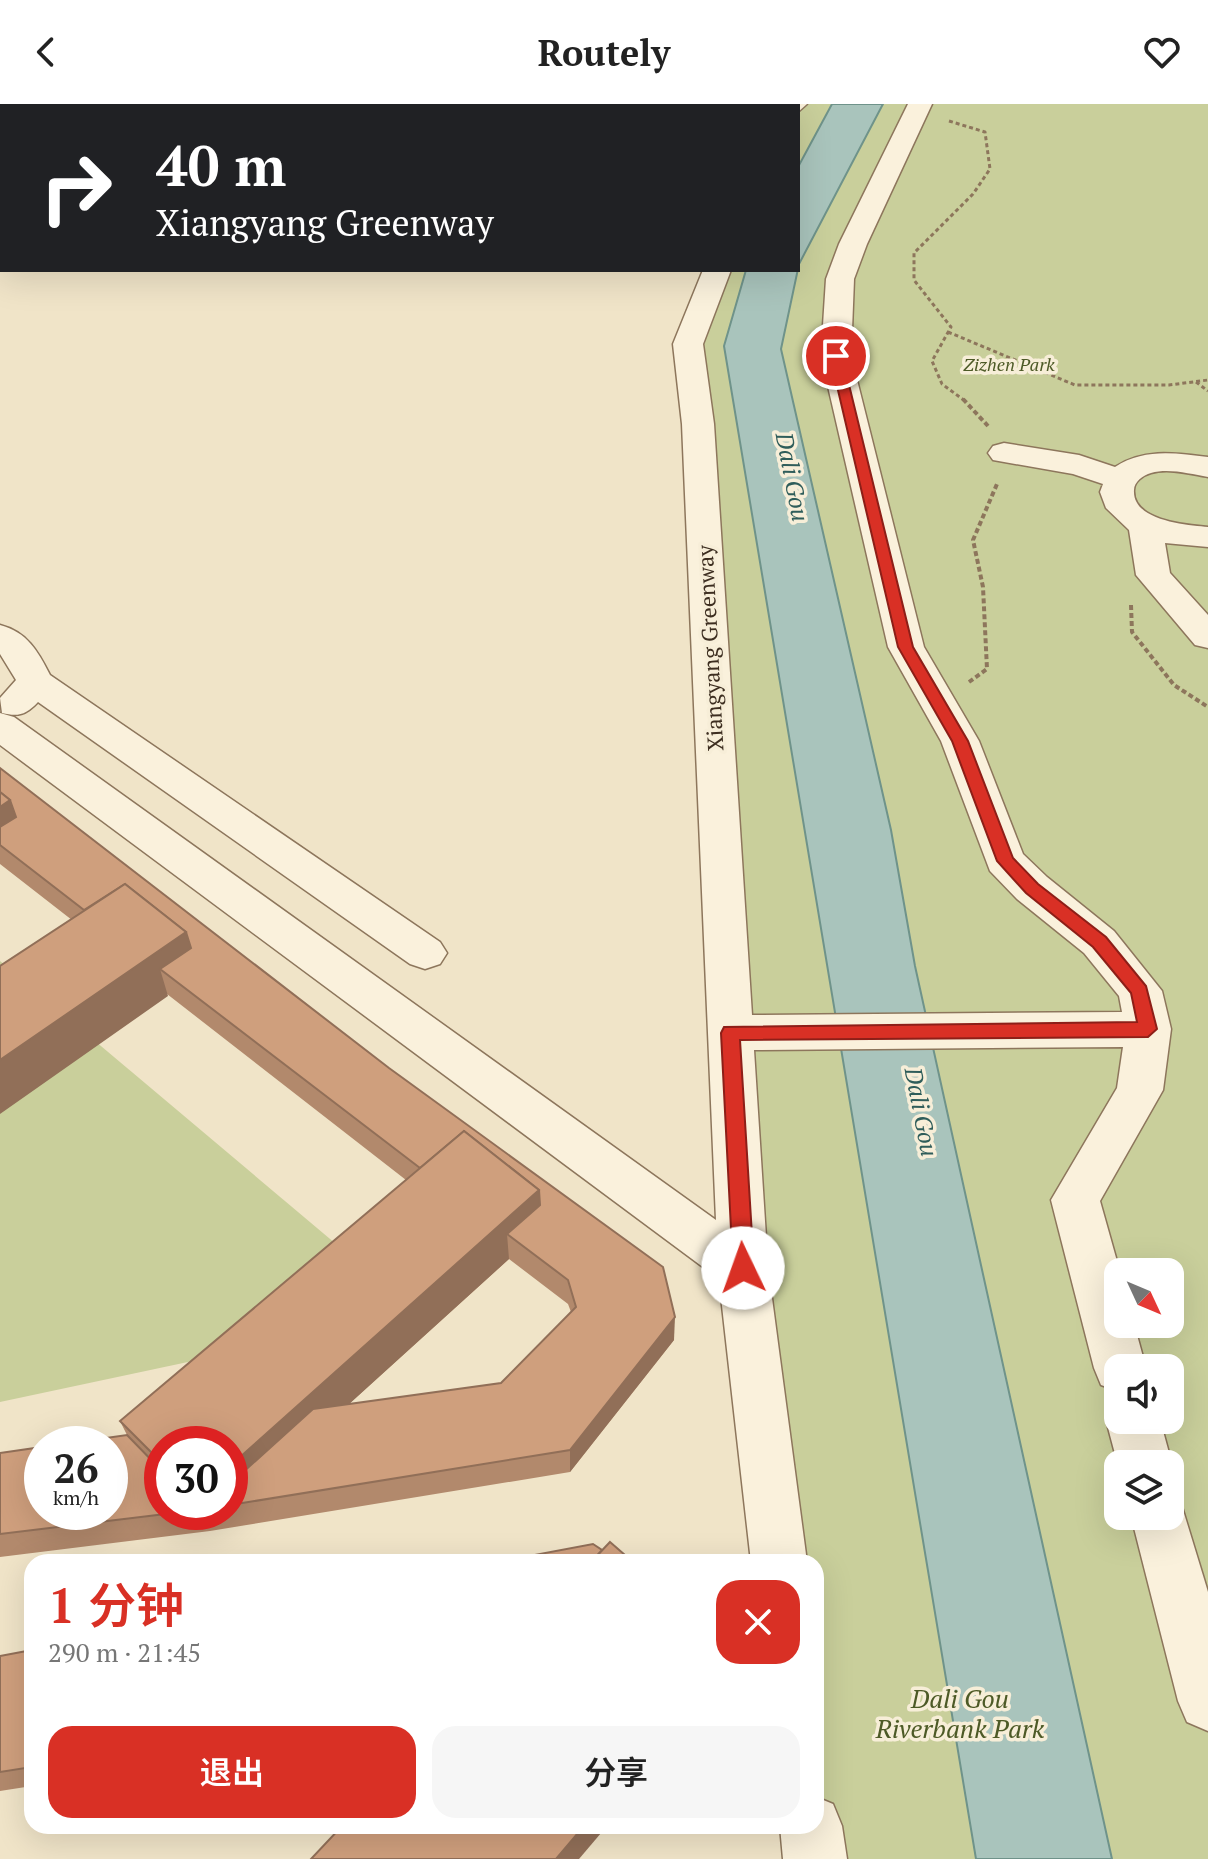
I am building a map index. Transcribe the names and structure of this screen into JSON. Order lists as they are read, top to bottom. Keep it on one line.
{"streets":{"street":["Xiangyang Greenway"]},"water":["Dali Gou"],"parks":["Zizhen Park","Dali Gou Riverbank Park"],"north":"bottom right","page":{"header":"Routely","turn":["40 m","Xiangyang Greenway"],"speed":"26 km/h","limit":"30","heading":["1 分钟","290 m · 21:45"],"buttons":["退出","分享"]}}
